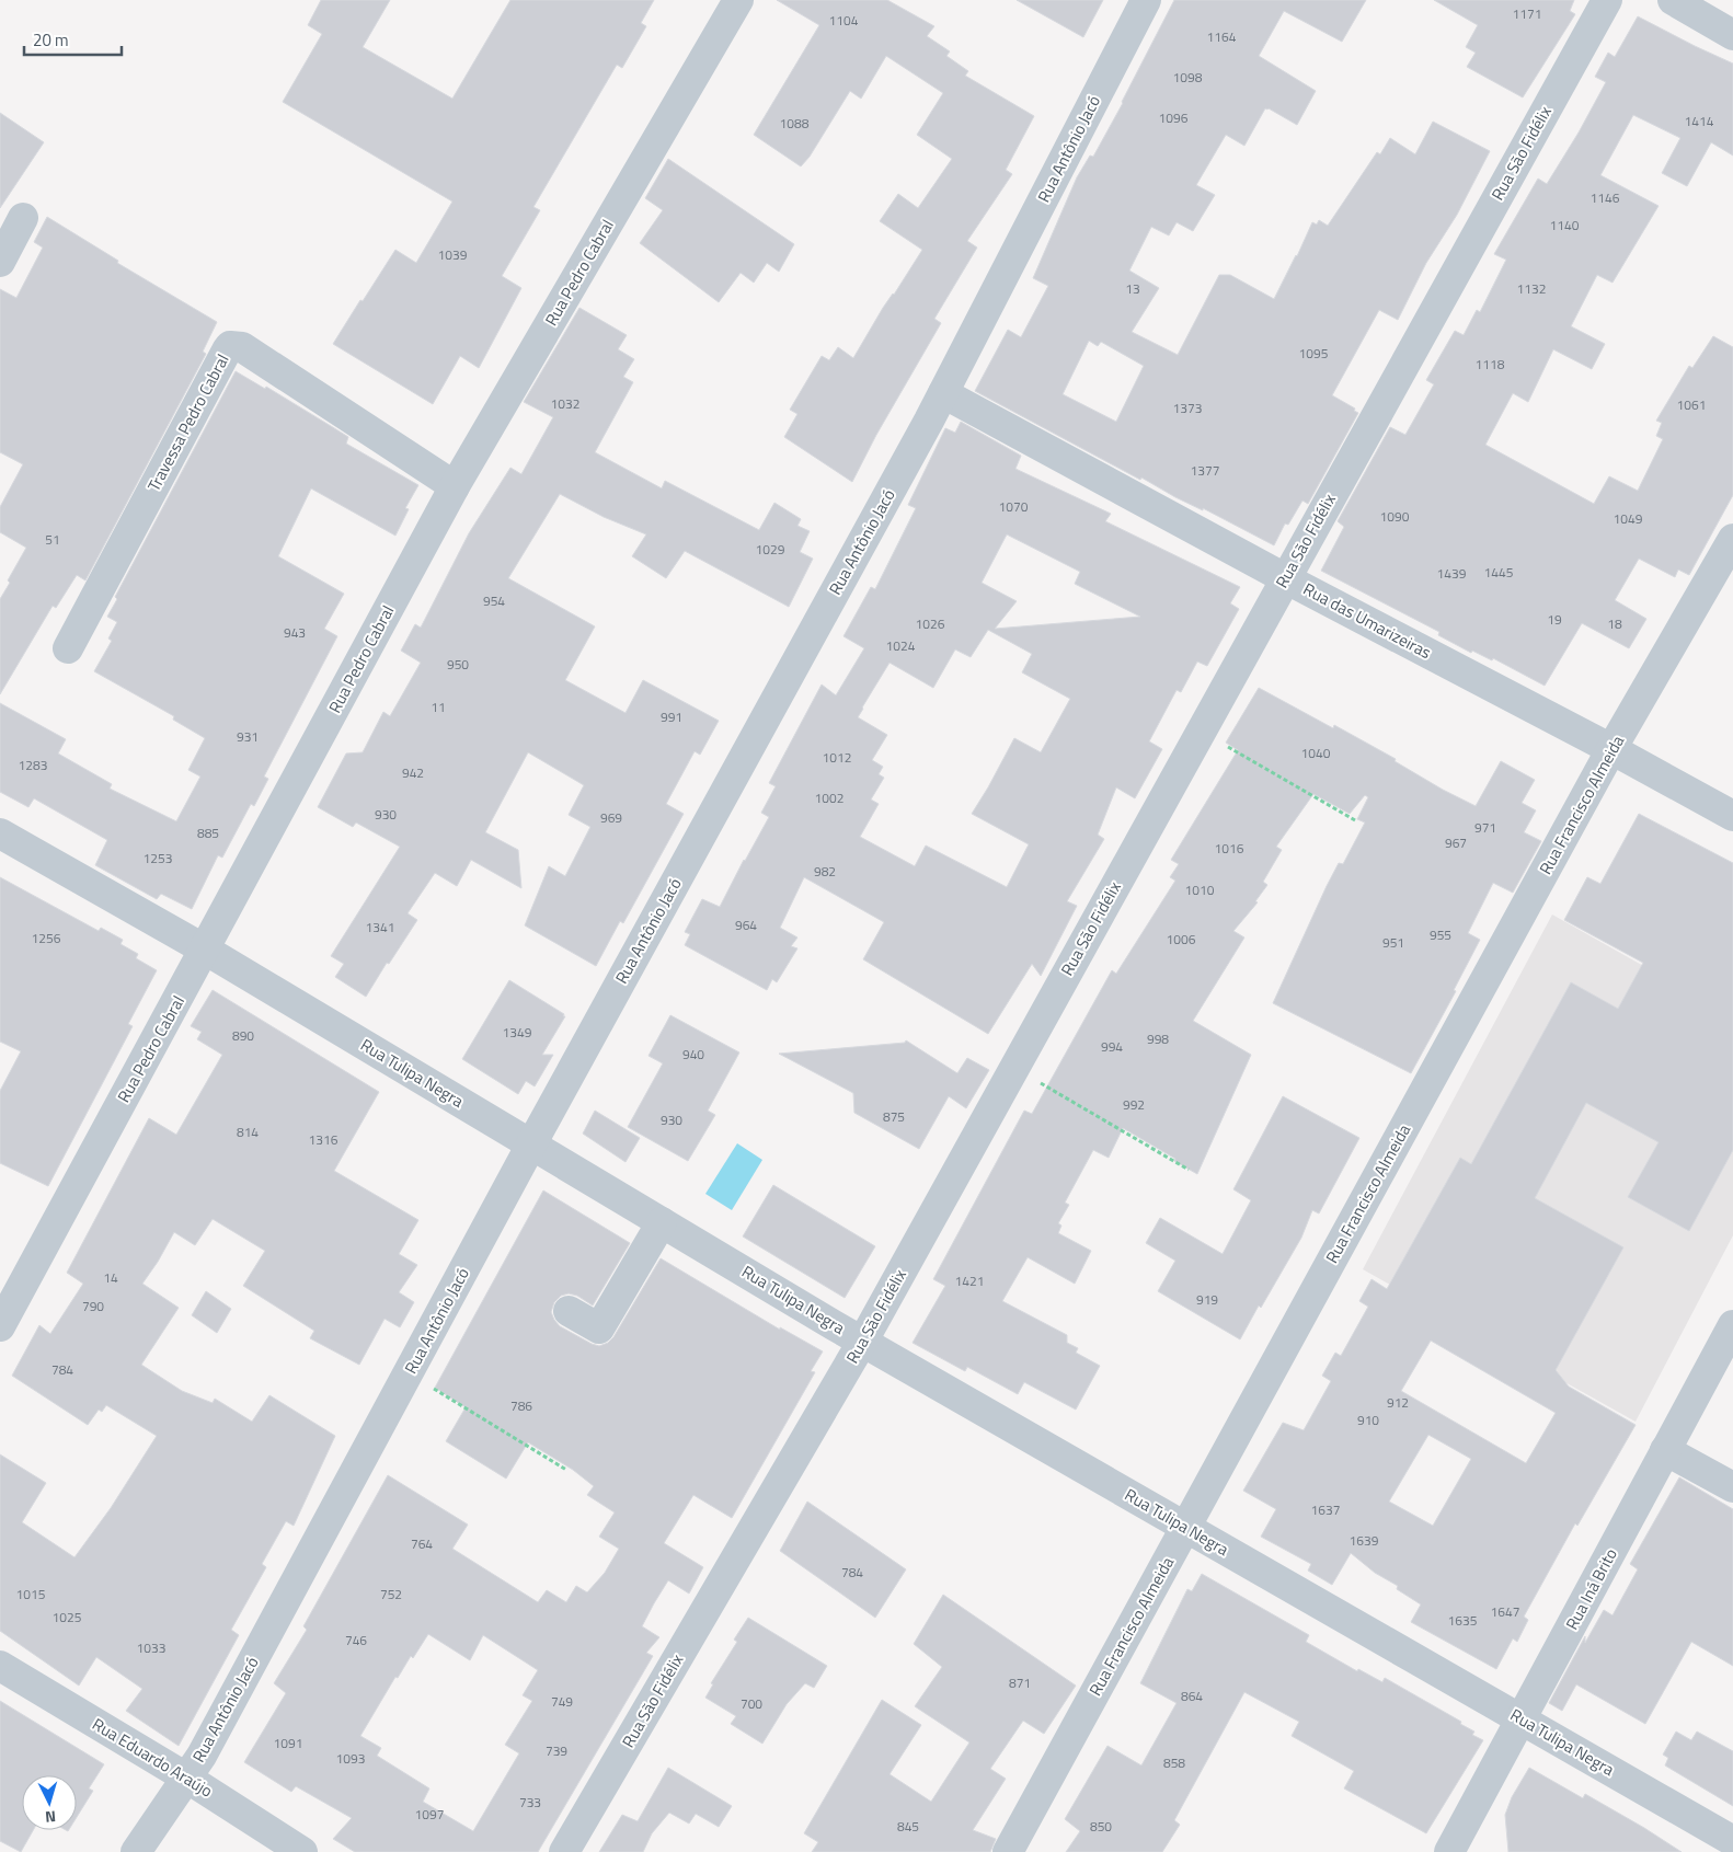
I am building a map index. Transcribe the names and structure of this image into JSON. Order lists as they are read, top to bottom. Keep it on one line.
{"streets":{"street":["Rua Antônio Jacó","Rua São Fidélix","Rua Pedro Cabral","Travessa Pedro Cabral","Rua das Umarizeiras","Rua Francisco Almeida","Rua Tulipa Negra","Rua Iná Brito","Rua Eduardo Araújo"]},"crossings":[["Rua Antônio Jacó","Rua das Umarizeiras"],["Rua Antônio Jacó","Rua Tulipa Negra"],["Rua Antônio Jacó","Rua Eduardo Araújo"],["Rua São Fidélix","Rua das Umarizeiras"],["Rua São Fidélix","Rua Tulipa Negra"],["Rua Pedro Cabral","Travessa Pedro Cabral"],["Rua Pedro Cabral","Rua Tulipa Negra"],["Rua das Umarizeiras","Rua Francisco Almeida"],["Rua Francisco Almeida","Rua Tulipa Negra"],["Rua Tulipa Negra","Rua Iná Brito"]],"house_numbers":["1171","1104","1164","1098","1096","1414","1088","1146","1140","1039","13","1132","1095","1118","1032","1061","1373","1377","1070","1090","1049","51","1029","1445","1439","954","19","1026","18","943","1024","950","11","991","931","1040","1012","1283","942","1002","930","969","971","885","967","1016","1253","982","1010","964","1341","955","1256","1006","951","1349","890","998","994","940","992","875","930","814","1316","14","1421","919","790","784","912","786","910","1637","1639","764","784","1015","752","1647","1025","1635","746","1033","871","864","749","700","1091","739","1093","858","733","1097","845","850"],"scale_bar":"20 m","north":"bottom"}
